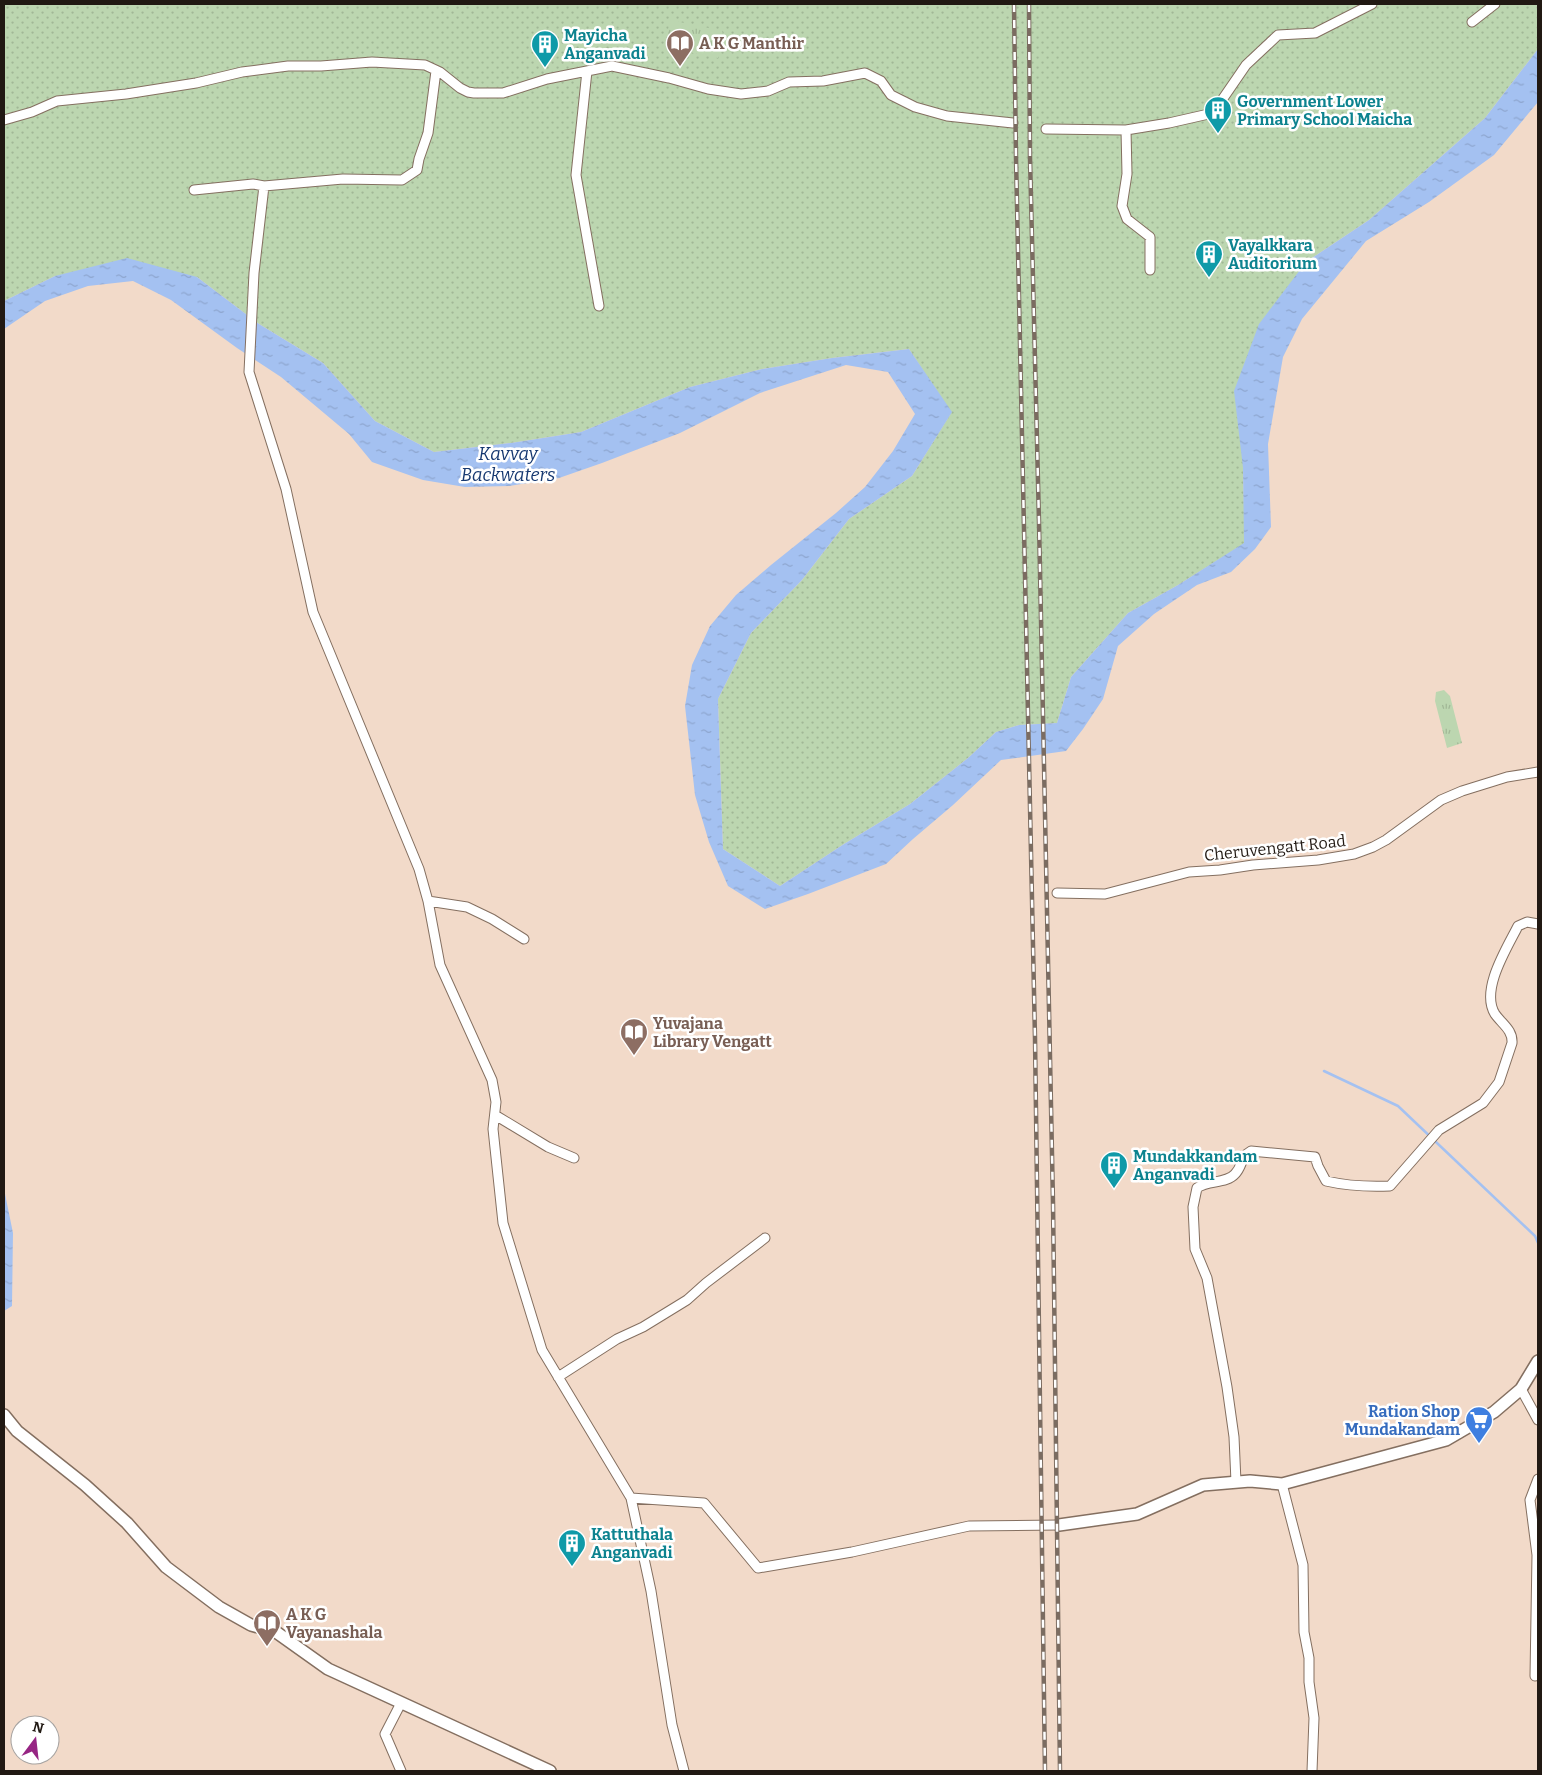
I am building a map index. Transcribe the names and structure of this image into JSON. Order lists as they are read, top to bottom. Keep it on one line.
{"streets":{"street":["Cheruvengatt Road"]},"water":["Kavvay Backwaters"],"places":{"library":["A K G Manthir","Yuvajana Library Vengatt","A K G Vayanashala"],"building":["Mayicha Anganvadi","Government Lower Primary School Maicha","Vayalkkara Auditorium","Mundakkandam Anganvadi","Kattuthala Anganvadi"],"supermarket":["Ration Shop Mundakandam"]},"north":"top"}
